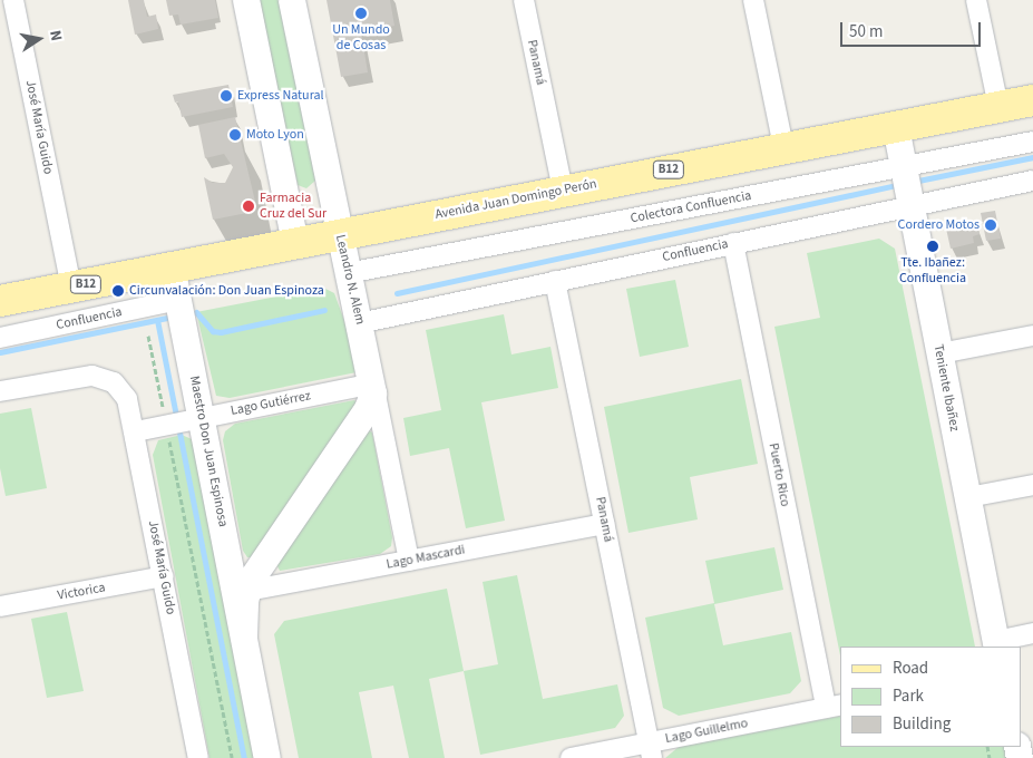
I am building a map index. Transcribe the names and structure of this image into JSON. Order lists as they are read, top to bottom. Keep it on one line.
{"streets":{"main road":["B12","Avenida Juan Domingo Perón","Leandro N. Alem","Teniente Ibañez","Maestro Don Juan Espinosa"],"street":["Panamá","José María Guido","Colectora Confluencia","Confluencia","Lago Gutiérrez","Puerto Rico","Lago Mascardi","Victorica","Lago Guillelmo"]},"crossings":[["Panamá","Avenida Juan Domingo Perón"],["Panamá","Confluencia"],["Panamá","Lago Mascardi"],["Panamá","Lago Guillelmo"],["José María Guido","Avenida Juan Domingo Perón"],["José María Guido","Lago Gutiérrez"],["José María Guido","Victorica"],["Avenida Juan Domingo Perón","Leandro N. Alem"],["Avenida Juan Domingo Perón","Teniente Ibañez"],["Avenida Juan Domingo Perón","Maestro Don Juan Espinosa"],["Colectora Confluencia","Leandro N. Alem"],["Colectora Confluencia","Teniente Ibañez"],["Confluencia","Leandro N. Alem"],["Confluencia","Teniente Ibañez"],["Confluencia","Maestro Don Juan Espinosa"],["Confluencia","Puerto Rico"],["Leandro N. Alem","Lago Gutiérrez"],["Leandro N. Alem","Maestro Don Juan Espinosa"],["Leandro N. Alem","Lago Mascardi"],["Lago Gutiérrez","Maestro Don Juan Espinosa"],["Maestro Don Juan Espinosa","Lago Mascardi"],["Puerto Rico","Lago Guillelmo"]],"places":["Un Mundo de Cosas","Express Natural","Moto Lyon","Farmacia Cruz del Sur","Cordero Motos","Tte. Ibañez: Confluencia","Circunvalación: Don Juan Espinoza"],"legend":["Road","Park","Building"],"scale_bar":"50 m","north":"right"}
